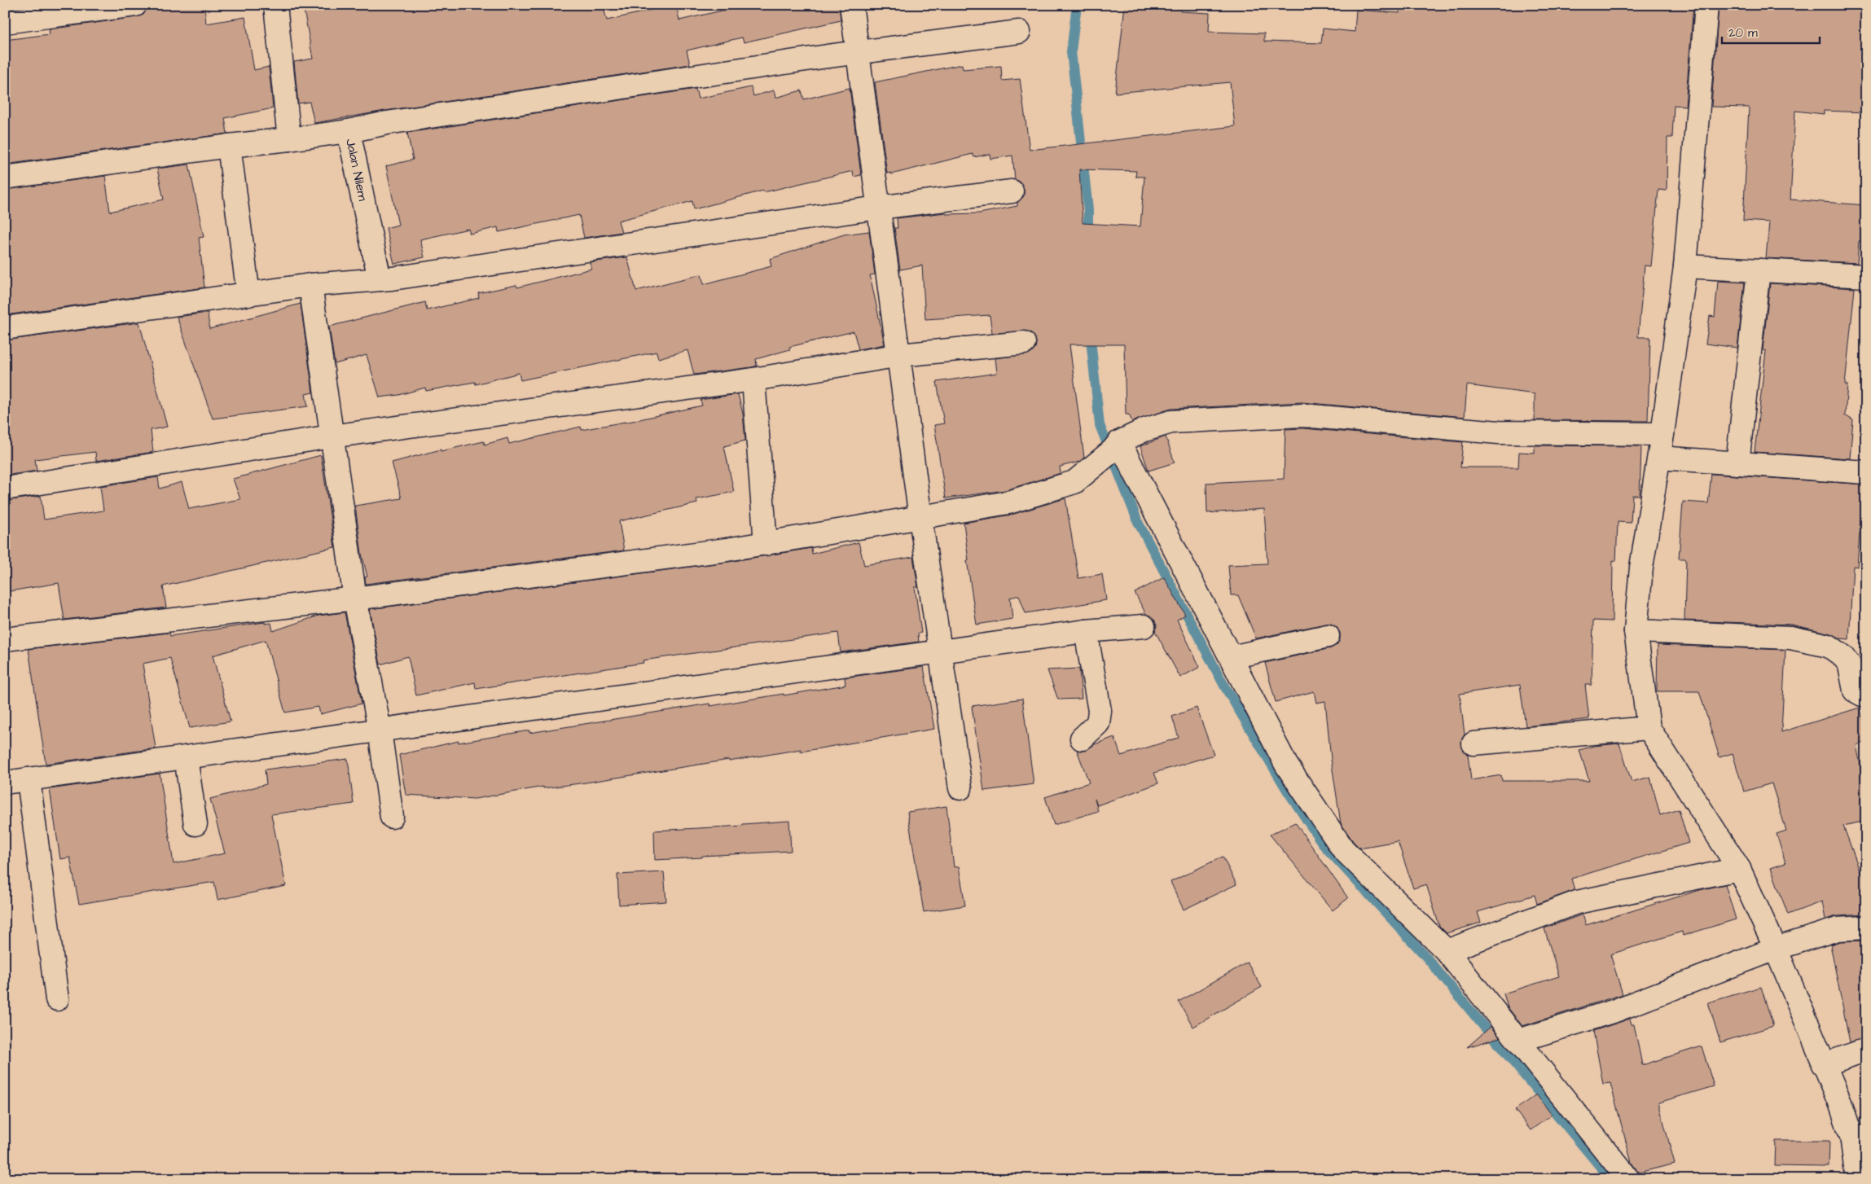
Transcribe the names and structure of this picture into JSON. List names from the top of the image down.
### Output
{
  "streets": {
    "street": ["Jalan Nilem"]
  },
  "scale_bar": "20 m"
}
